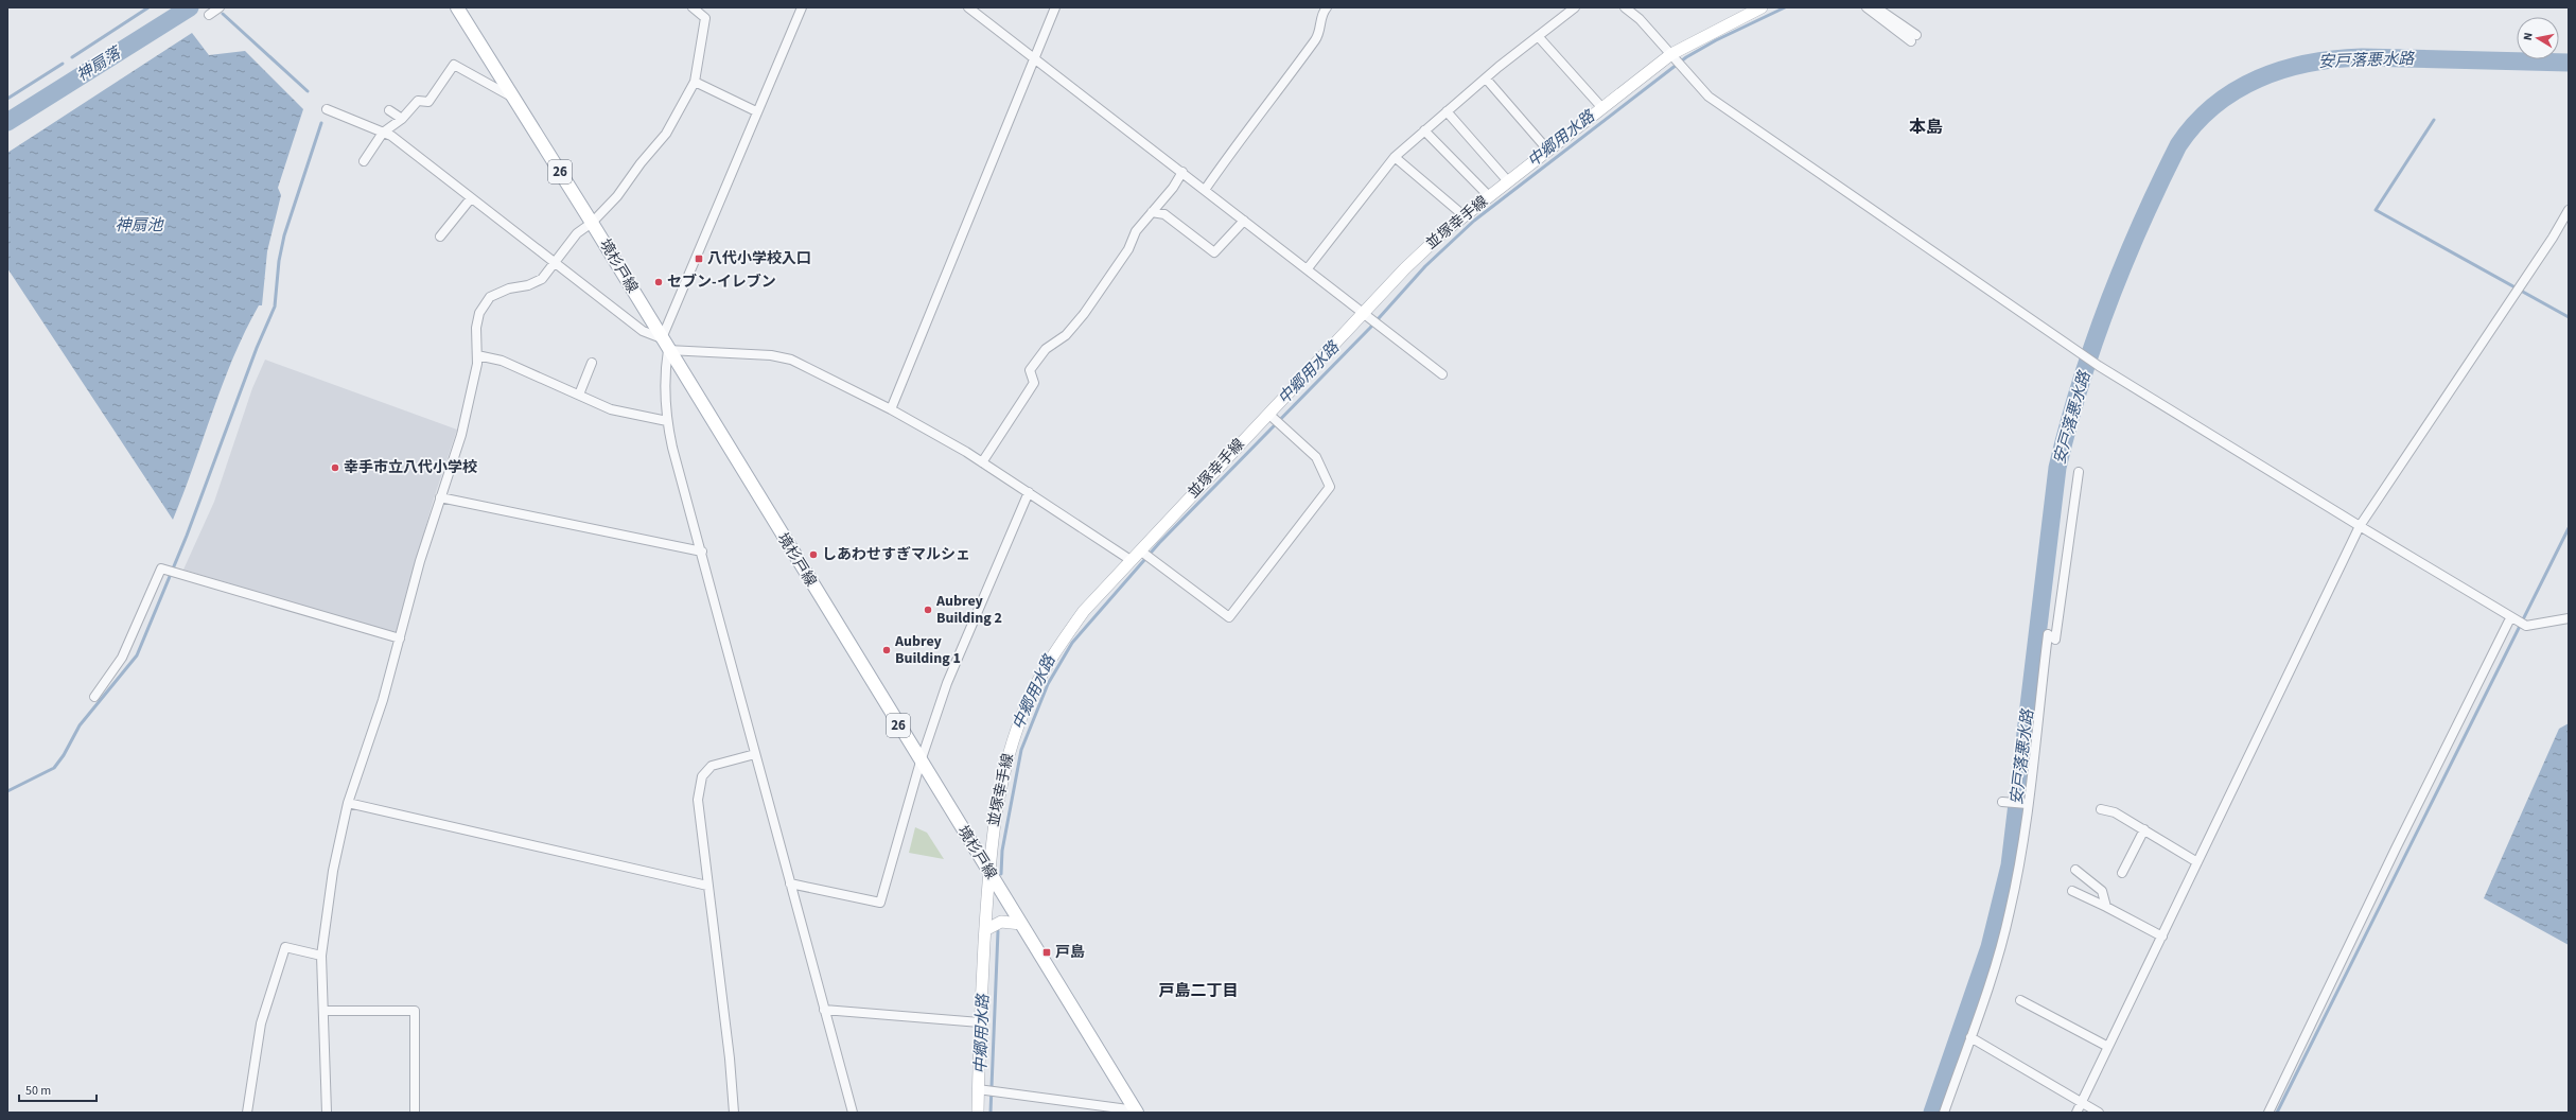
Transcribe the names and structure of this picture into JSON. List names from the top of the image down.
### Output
{
  "streets": {
    "main road": ["26", "並塚幸手線", "境杉戸線"]
  },
  "crossings": [
    ["並塚幸手線", "境杉戸線"]
  ],
  "districts": ["本島", "戸島二丁目"],
  "water": [
    "安戸落悪水路",
    "神扇落",
    "中郷用水路",
    "神扇池"
  ],
  "places": {
    "transit": ["八代小学校入口", "戸島"],
    "other": [
      "セブン-イレブン",
      "幸手市立八代小学校",
      "しあわせすぎマルシェ",
      "Aubrey Building 2",
      "Aubrey Building 1"
    ]
  },
  "scale_bar": "50 m",
  "north": "left"
}
